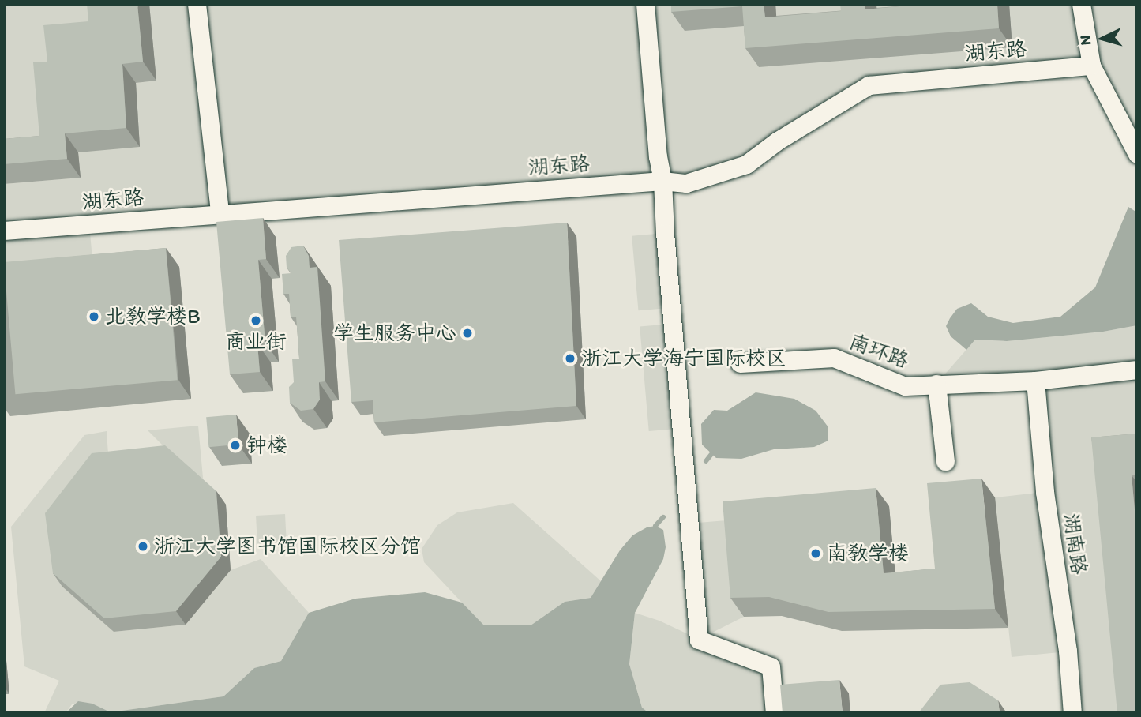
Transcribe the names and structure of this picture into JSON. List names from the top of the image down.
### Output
{
  "streets": {
    "street": ["湖东路", "南环路", "湖南路"]
  },
  "crossings": [
    ["南环路", "湖南路"]
  ],
  "places": [
    "北教学楼B",
    "商业街",
    "学生服务中心",
    "浙江大学海宁国际校区",
    "钟楼",
    "浙江大学图书馆国际校区分馆",
    "南教学楼"
  ],
  "north": "left"
}
